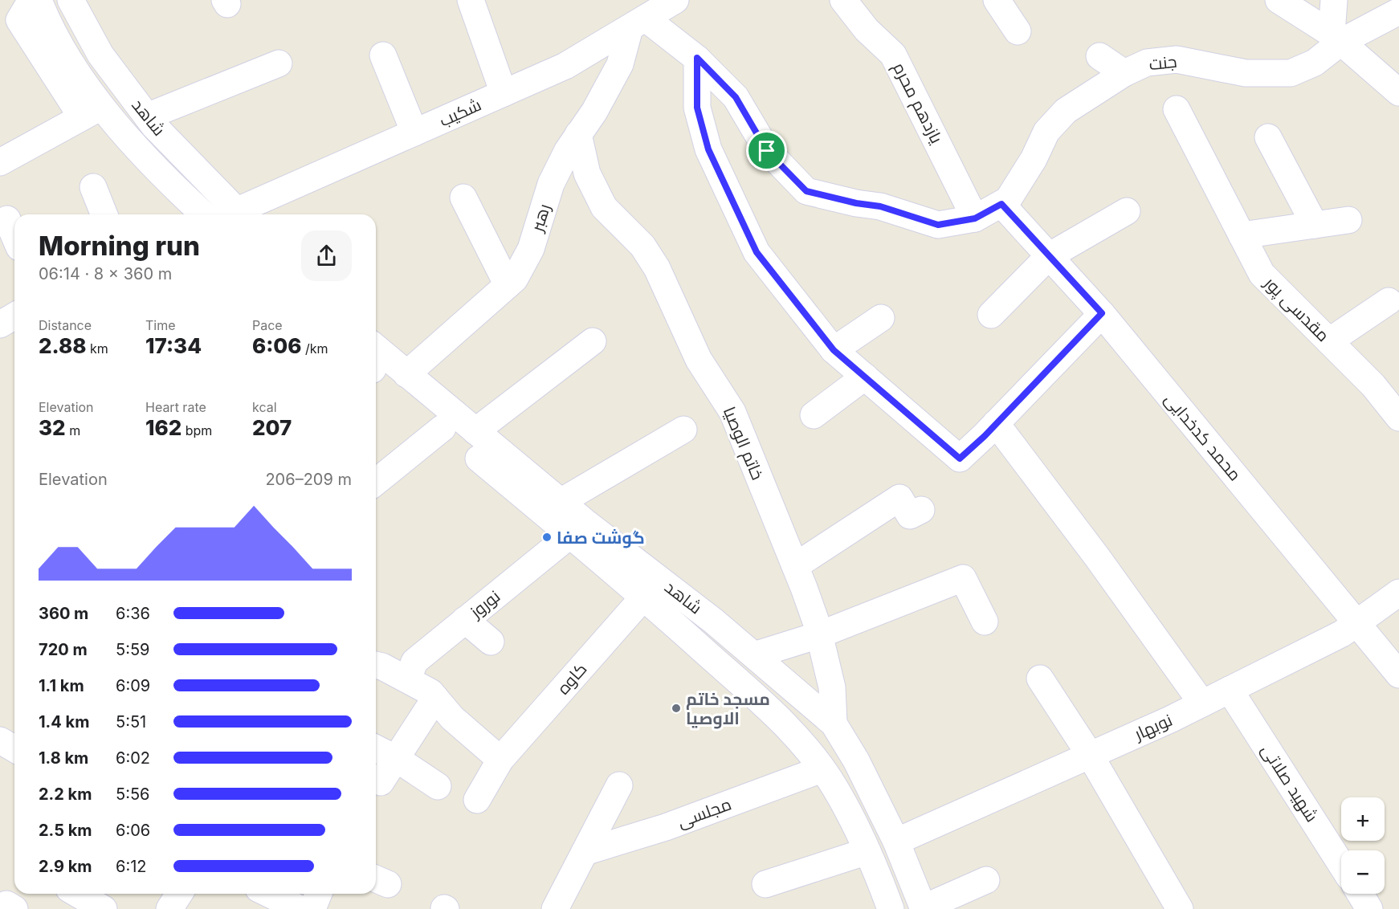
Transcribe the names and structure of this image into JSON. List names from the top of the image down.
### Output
{
  "streets": {
    "street": [
      "جنت",
      "یازدهم محرم",
      "شکیب",
      "شاهد",
      "رهبر",
      "مقدسی پور",
      "محمد کدخدایی",
      "خاتم الوصیا",
      "نوروز",
      "کاوه",
      "نوبهار",
      "شهید صلاتی",
      "مجلسی"
    ]
  },
  "crossings": [
    ["جنت", "محمد کدخدایی"],
    ["شکیب", "رهبر"],
    ["شاهد", "رهبر"],
    ["شاهد", "خاتم الوصیا"],
    ["شاهد", "نوروز"],
    ["شاهد", "کاوه"],
    ["شاهد", "نوبهار"],
    ["شاهد", "مجلسی"],
    ["رهبر", "خاتم الوصیا"],
    ["محمد کدخدایی", "نوبهار"],
    ["نوبهار", "شهید صلاتی"]
  ],
  "places": ["گوشت صفا", "مسجد خاتم الاوصیا"],
  "page": {
    "heading": ["Morning run", "06:14 · 8 × 360 m"],
    "stats": [
      ["Distance", "2.88 km"],
      ["Time", "17:34"],
      ["Pace", "6:06 /km"],
      ["Elevation", "32 m"],
      ["Heart rate", "162 bpm"],
      ["kcal", "207"]
    ],
    "chart": ["Elevation", "206–209 m"],
    "list": [
      {
        "name": "360 m",
        "note": "6:36"
      },
      {
        "name": "720 m",
        "note": "5:59"
      },
      {
        "name": "1.1 km",
        "note": "6:09"
      },
      {
        "name": "1.4 km",
        "note": "5:51"
      },
      {
        "name": "1.8 km",
        "note": "6:02"
      },
      {
        "name": "2.2 km",
        "note": "5:56"
      },
      {
        "name": "2.5 km",
        "note": "6:06"
      },
      {
        "name": "2.9 km",
        "note": "6:12"
      }
    ],
    "map_buttons": ["+", "−"]
  }
}
